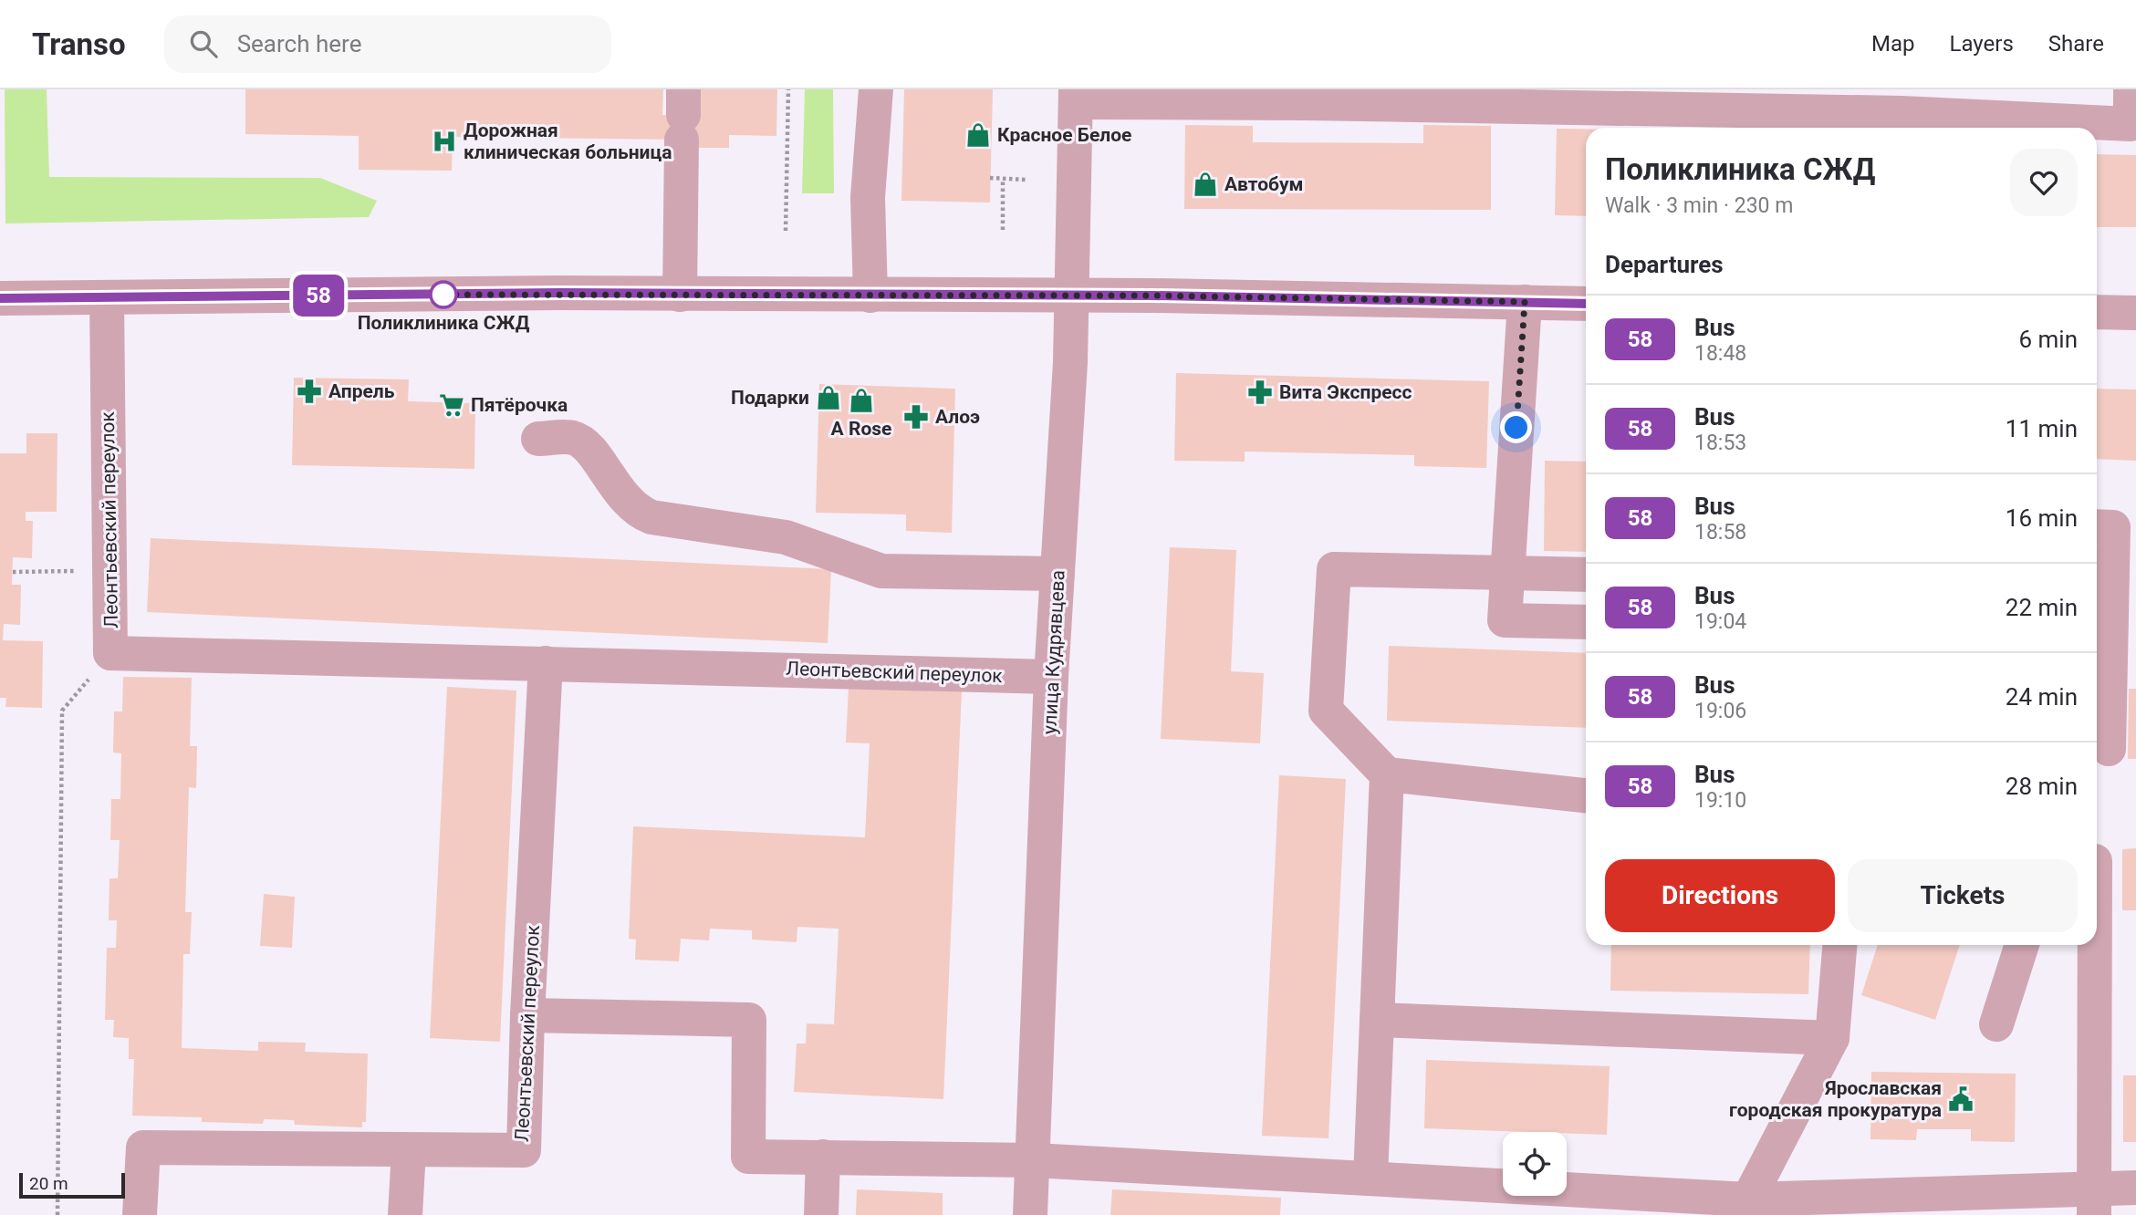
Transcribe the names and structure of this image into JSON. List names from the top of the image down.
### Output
{
  "streets": {
    "street": ["Леонтьевский переулок", "улица Кудрявцева"]
  },
  "crossings": [
    ["Леонтьевский переулок", "улица Кудрявцева"]
  ],
  "places": {
    "shop": [
      "Красное Белое",
      "Автобум",
      "Подарки",
      "A Rose"
    ],
    "hospital": ["Дорожная клиническая больница"],
    "other": ["Поликлиника СЖД"],
    "pharmacy": ["Апрель", "Вита Экспресс", "Алоэ"],
    "supermarket": ["Пятёрочка"],
    "public building": ["Ярославская городская прокуратура"]
  },
  "lines": ["bus line 58"],
  "scale_bar": "20 m",
  "page": {
    "header": "Transo",
    "search": "Search here",
    "nav": ["Map", "Layers", "Share"],
    "on_map": "58",
    "heading": [
      ["Поликлиника СЖД", "Walk · 3 min · 230 m"],
      "Departures"
    ],
    "list": [
      {
        "mark": "58",
        "name": "Bus",
        "note": "18:48",
        "value": "6 min"
      },
      {
        "mark": "58",
        "name": "Bus",
        "note": "18:53",
        "value": "11 min"
      },
      {
        "mark": "58",
        "name": "Bus",
        "note": "18:58",
        "value": "16 min"
      },
      {
        "mark": "58",
        "name": "Bus",
        "note": "19:04",
        "value": "22 min"
      },
      {
        "mark": "58",
        "name": "Bus",
        "note": "19:06",
        "value": "24 min"
      },
      {
        "mark": "58",
        "name": "Bus",
        "note": "19:10",
        "value": "28 min"
      }
    ],
    "buttons": ["Directions", "Tickets"],
    "scale": "20 m"
  }
}
